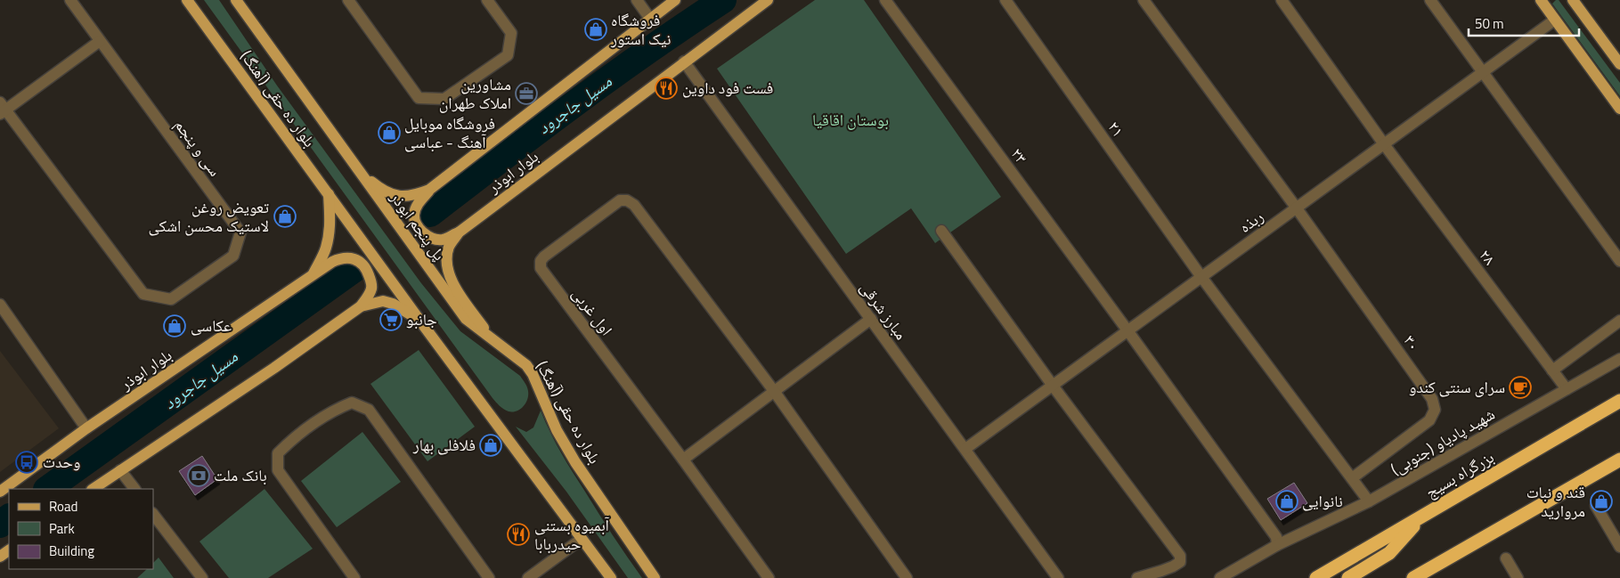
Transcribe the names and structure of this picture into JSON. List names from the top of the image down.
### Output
{
  "streets": {
    "highway": ["بزرگراه بسیج"],
    "main road": ["بلوار ده حقی (آهنگ)", "بلوار ابوذر", "پل پنجم ابوذر"],
    "street": [
      "۲۱",
      "سی و پنجم",
      "۲۳",
      "ربذه",
      "۲۸",
      "مبارز شرقی",
      "اول غربی",
      "۳۰",
      "شهید پادیاو (جنوبی)"
    ]
  },
  "crossings": [
    ["بلوار ده حقی (آهنگ)", "بلوار ابوذر"],
    ["بلوار ده حقی (آهنگ)", "پل پنجم ابوذر"],
    ["۲۱", "ربذه"],
    ["۲۱", "۳۰"],
    ["۲۱", "شهید پادیاو (جنوبی)"],
    ["۲۳", "ربذه"],
    ["۲۳", "شهید پادیاو (جنوبی)"],
    ["بلوار ابوذر", "مبارز شرقی"],
    ["ربذه", "۲۸"],
    ["ربذه", "مبارز شرقی"],
    ["ربذه", "۳۰"],
    ["۲۸", "شهید پادیاو (جنوبی)"]
  ],
  "water": ["مسیل جاجرود"],
  "parks": ["بوستان اقاقیا"],
  "places": {
    "shop": [
      "فروشگاه نیک استور",
      "فروشگاه موبایل آهنگ - عباسی",
      "تعویض روغن لاستیک محسن اشکی",
      "عکاسى",
      "فلافلی بهار",
      "نانوایی",
      "قند و نبات مروارید"
    ],
    "restaurant": ["فست فود داوین", "آبمیوه بستنی حیدربابا"],
    "office": ["مشاورین املاک طهران"],
    "supermarket": ["جانبو"],
    "cafe": ["سرای سنتی کندو"],
    "bus stop": ["وحدت"],
    "bank": ["بانک ملت"]
  },
  "legend": ["Road", "Park", "Building"],
  "scale_bar": "50 m"
}
